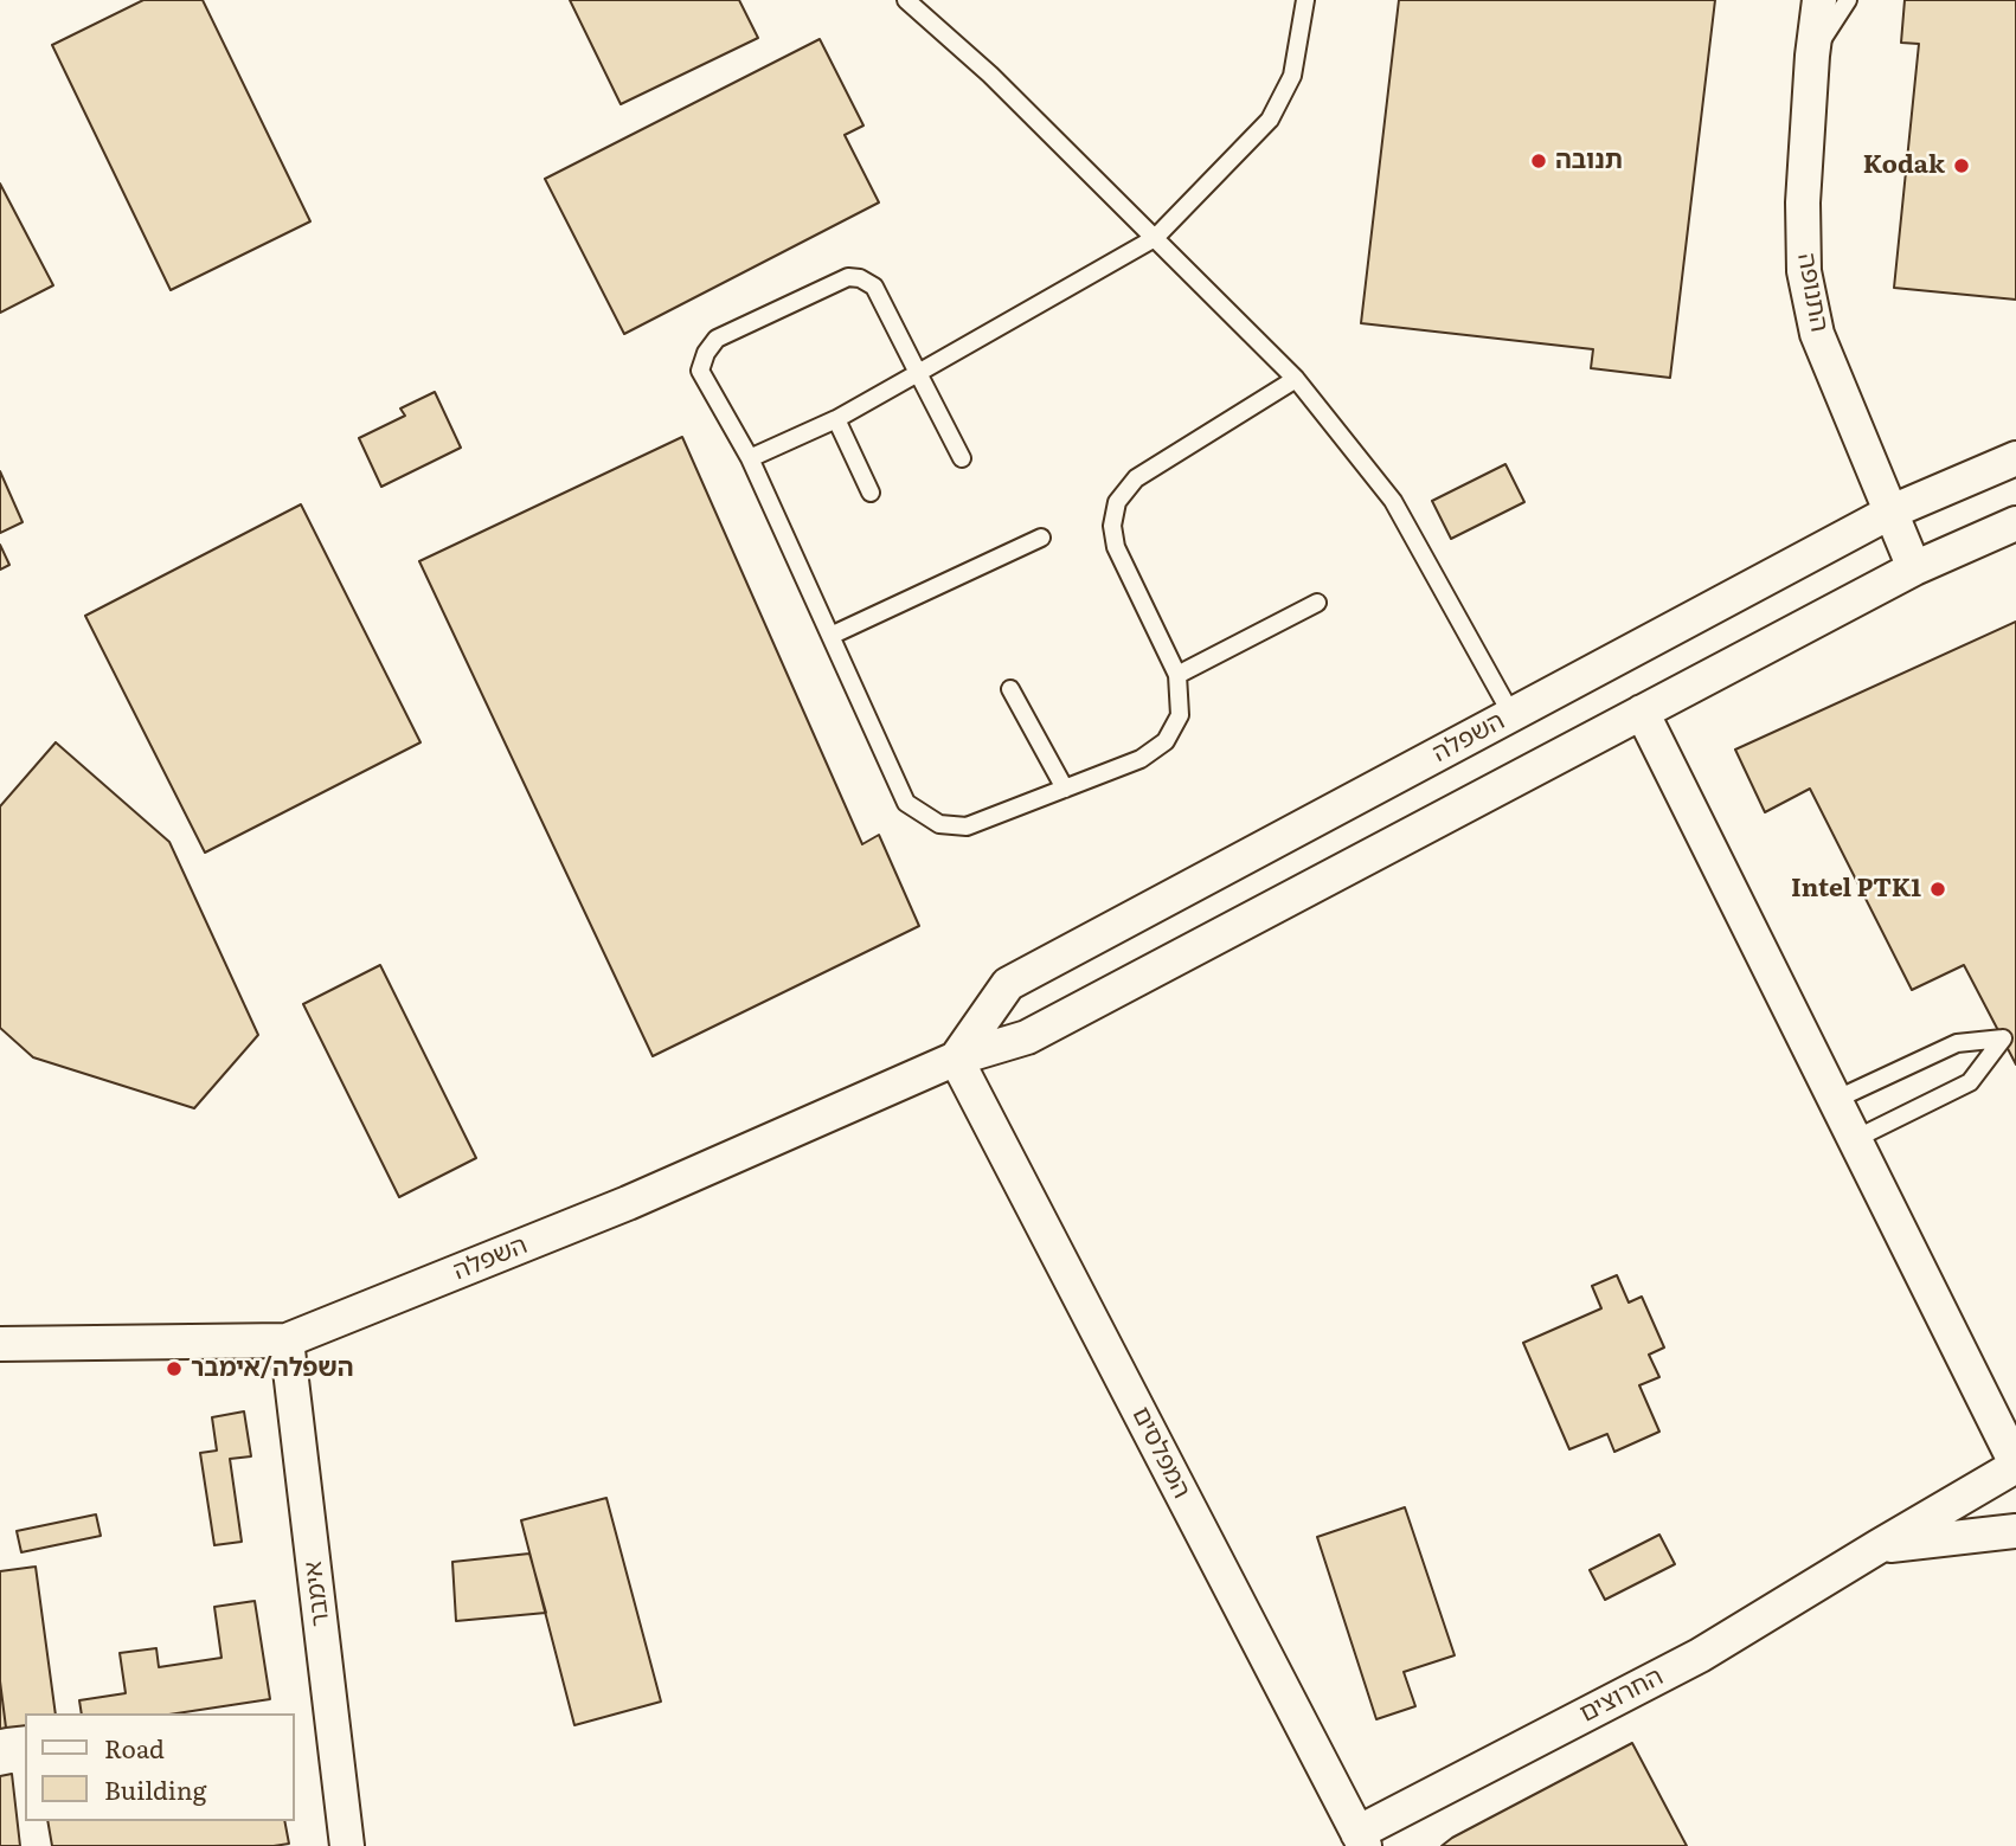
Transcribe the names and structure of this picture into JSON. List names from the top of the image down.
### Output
{
  "streets": {
    "street": [
      "התנופה",
      "השפלה",
      "המפלסים",
      "אימבר",
      "החרוצים"
    ]
  },
  "crossings": [
    ["התנופה", "השפלה"],
    ["השפלה", "המפלסים"],
    ["השפלה", "אימבר"],
    ["המפלסים", "החרוצים"]
  ],
  "places": [
    "תנובה",
    "Kodak",
    "Intel PTK1",
    "השפלה/אימבר"
  ],
  "legend": ["Road", "Building"]
}
